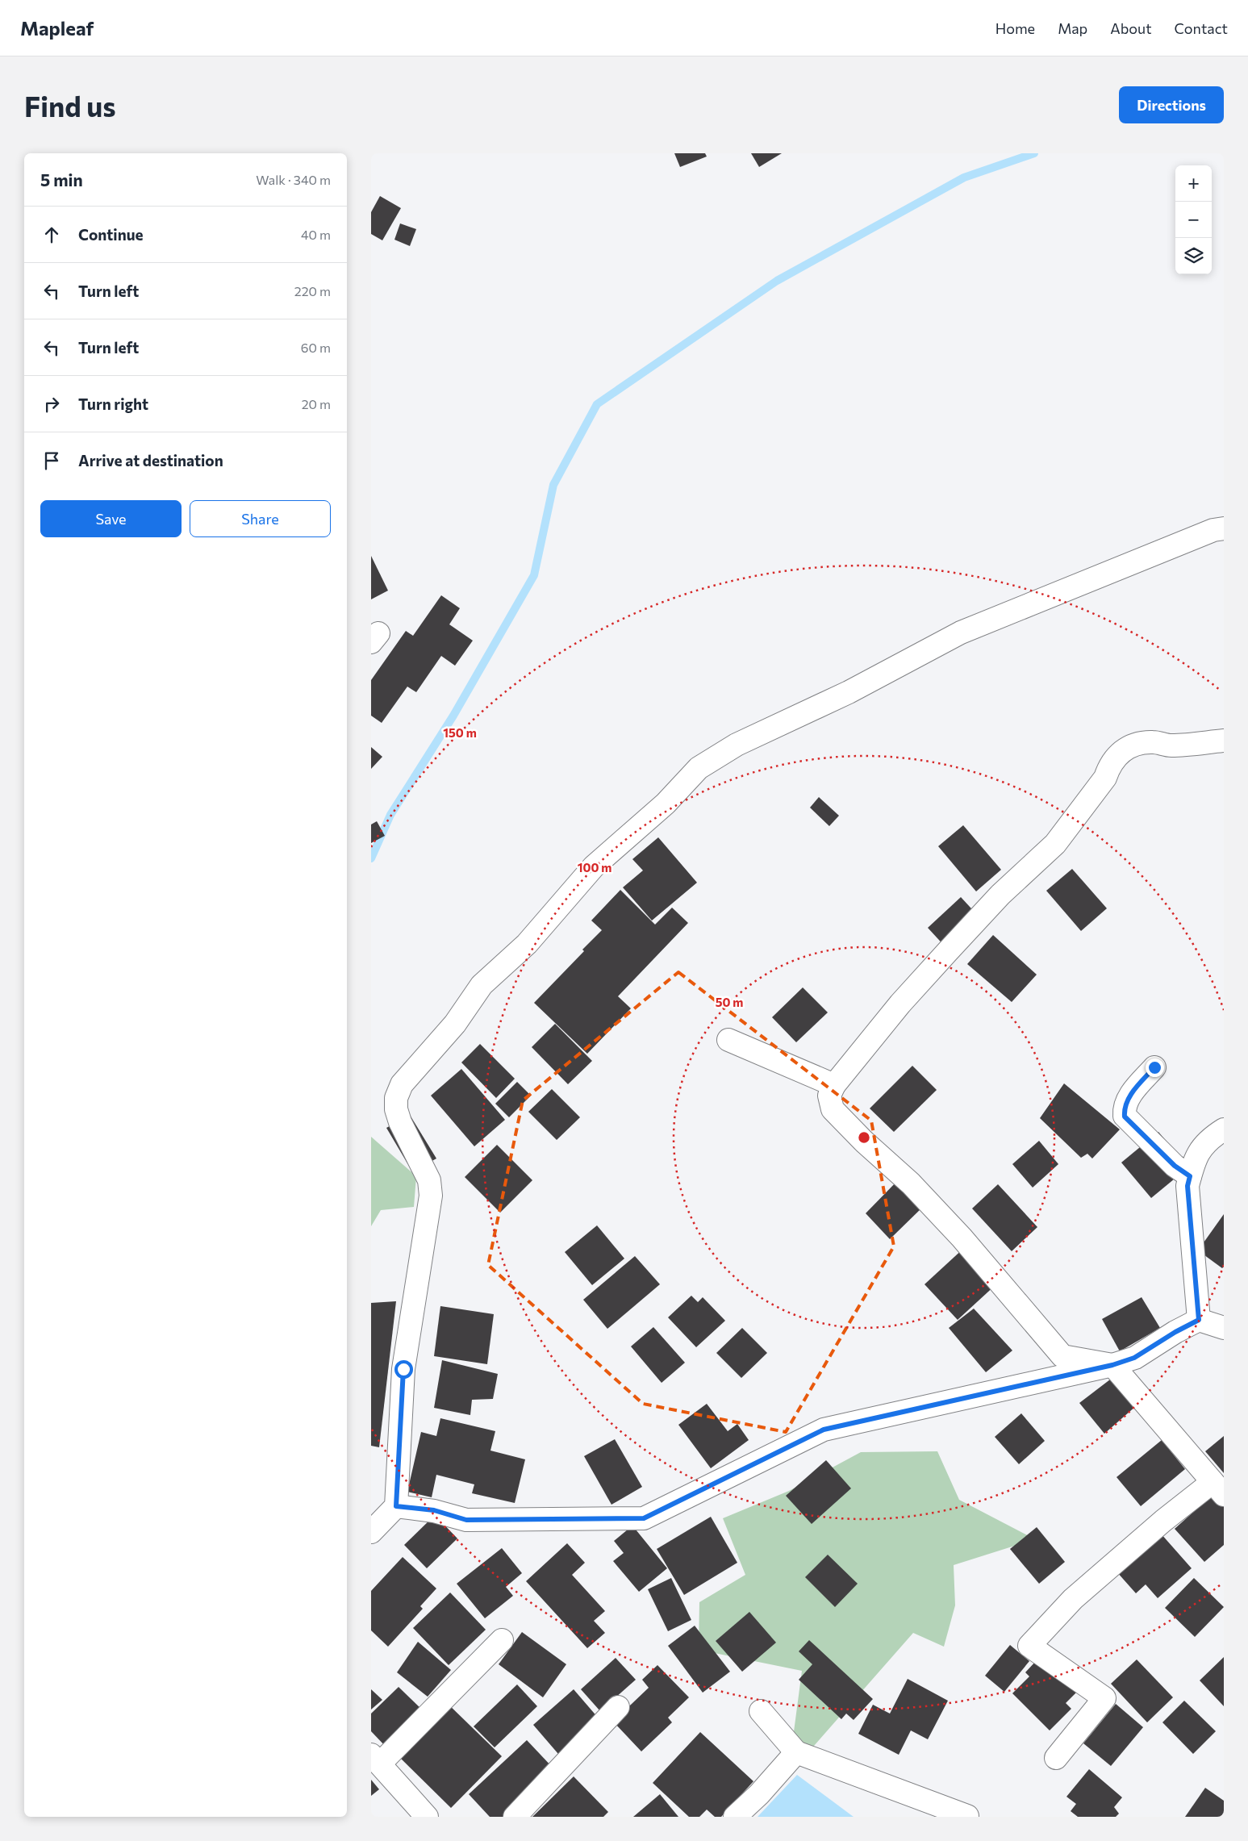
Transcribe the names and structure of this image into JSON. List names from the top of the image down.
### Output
{
  "page": {
    "header": "Mapleaf",
    "nav": [
      "Home",
      "Map",
      "About",
      "Contact"
    ],
    "buttons": [
      "Directions",
      ["Save", "Share"]
    ],
    "title": "Find us",
    "heading": ["5 min", "Walk · 340 m"],
    "map_buttons": ["+", "−"],
    "list": [
      ["Continue", "40 m"],
      ["Turn left", "220 m"],
      ["Turn left", "60 m"],
      ["Turn right", "20 m"],
      "Arrive at destination"
    ]
  },
  "rings": ["150 m", "100 m", "50 m"]
}
